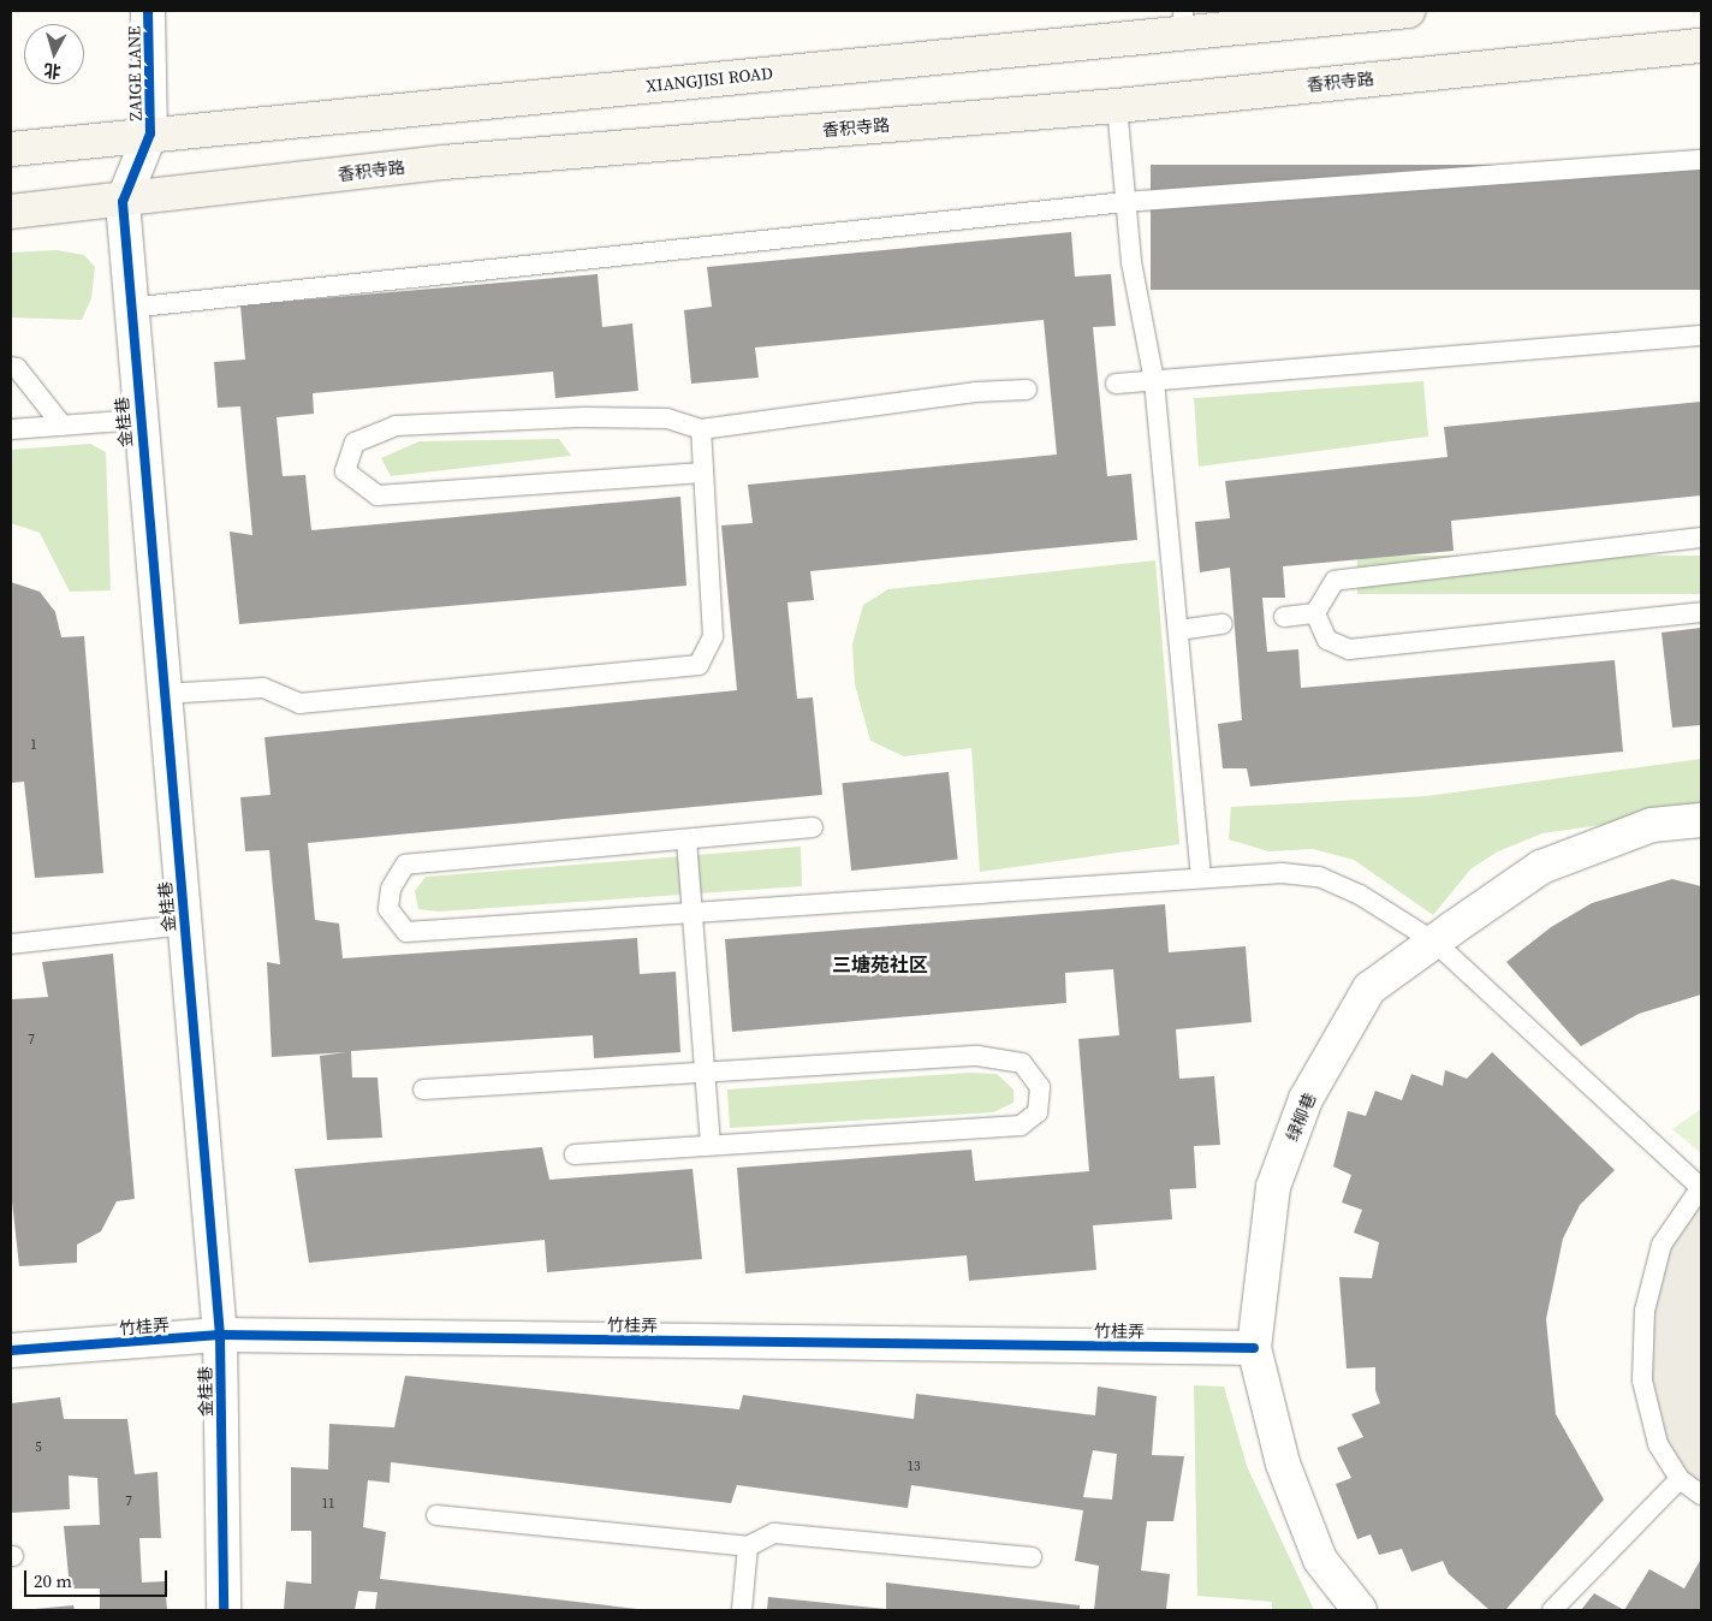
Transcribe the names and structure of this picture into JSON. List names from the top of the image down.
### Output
{
  "streets": {
    "main road": ["XIANGJISI ROAD", "香积寺路"],
    "street": [
      "ZAIGE LANE",
      "金桂巷",
      "绿柳巷",
      "竹桂弄"
    ]
  },
  "crossings": [
    ["ZAIGE LANE", "XIANGJISI ROAD"],
    ["ZAIGE LANE", "香积寺路"],
    ["ZAIGE LANE", "金桂巷"],
    ["香积寺路", "金桂巷"],
    ["金桂巷", "竹桂弄"],
    ["绿柳巷", "竹桂弄"]
  ],
  "districts": ["三塘苑社区"],
  "house_numbers": [
    "1",
    "7",
    "5",
    "13",
    "7",
    "11"
  ],
  "scale_bar": "20 m",
  "north": "bottom"
}
